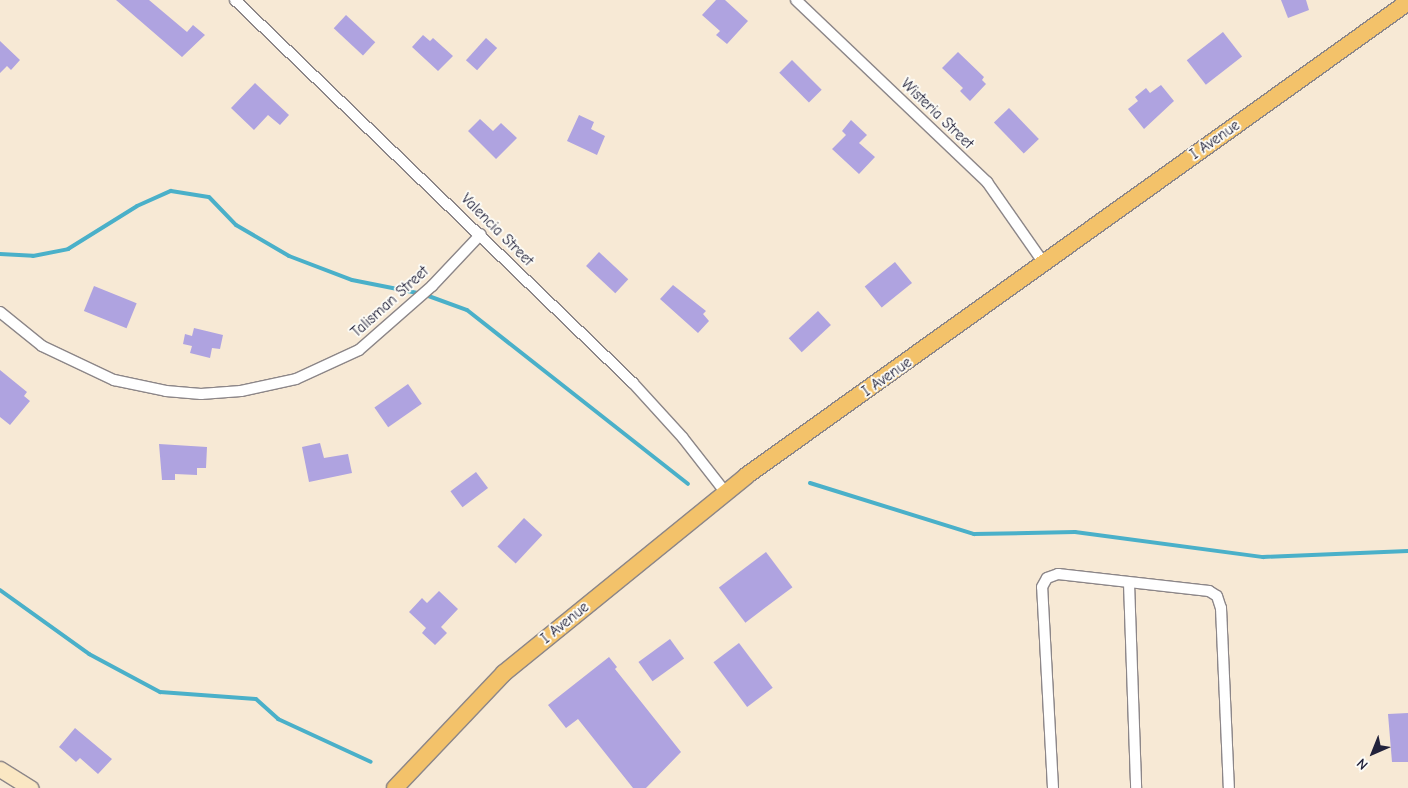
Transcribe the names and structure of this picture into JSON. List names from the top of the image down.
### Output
{
  "streets": {
    "main road": ["I Avenue"],
    "street": ["Wisteria Street", "Valencia Street", "Talisman Street"]
  },
  "crossings": [
    ["Wisteria Street", "I Avenue"],
    ["I Avenue", "Valencia Street"],
    ["Valencia Street", "Talisman Street"]
  ],
  "north": "bottom left"
}
